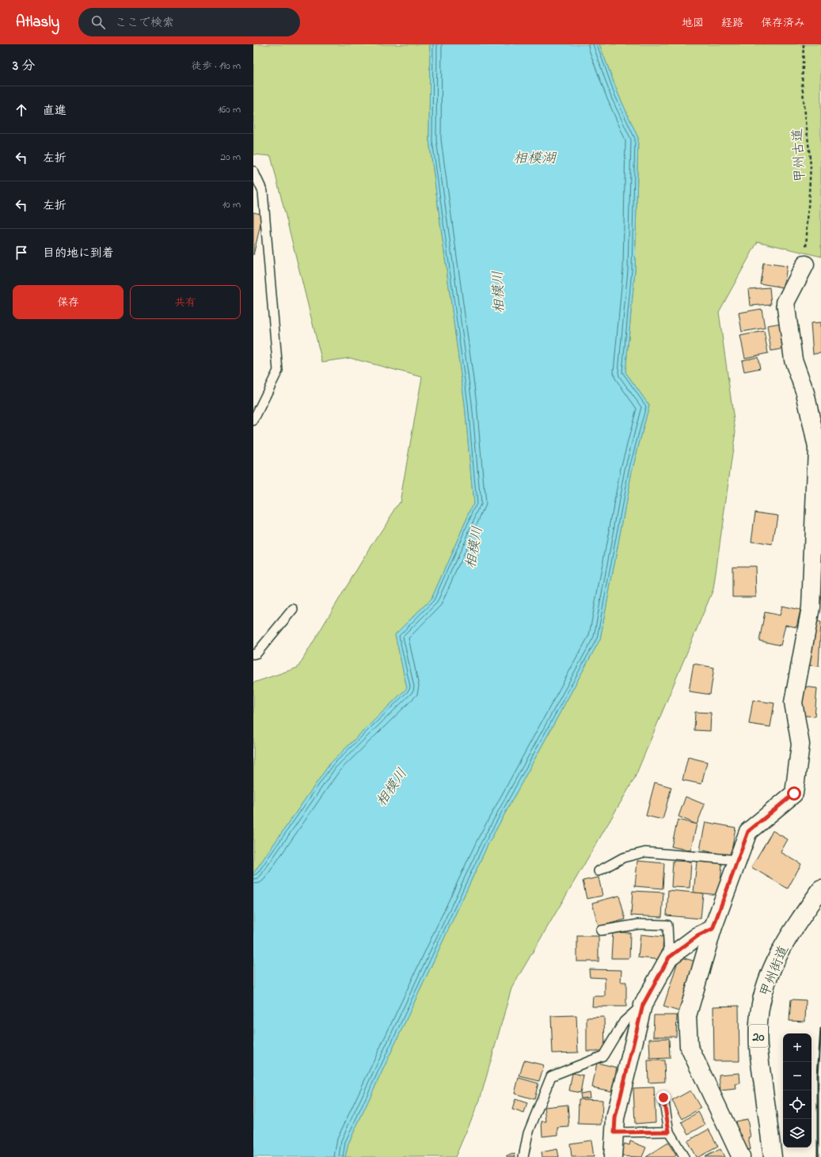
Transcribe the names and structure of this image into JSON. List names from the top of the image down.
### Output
{
  "streets": {
    "main road": ["甲州街道", "20"],
    "path": ["甲州古道"]
  },
  "water": ["相模湖", "相模川"],
  "page": {
    "header": "Atlasly",
    "search": "ここで検索",
    "nav": ["地図", "経路", "保存済み"],
    "heading": ["3 分", "徒歩 · 190 m"],
    "list": [
      ["直進", "160 m"],
      ["左折", "20 m"],
      ["左折", "10 m"],
      "目的地に到着"
    ],
    "buttons": ["保存", "共有"],
    "map_buttons": ["+", "−"]
  }
}
